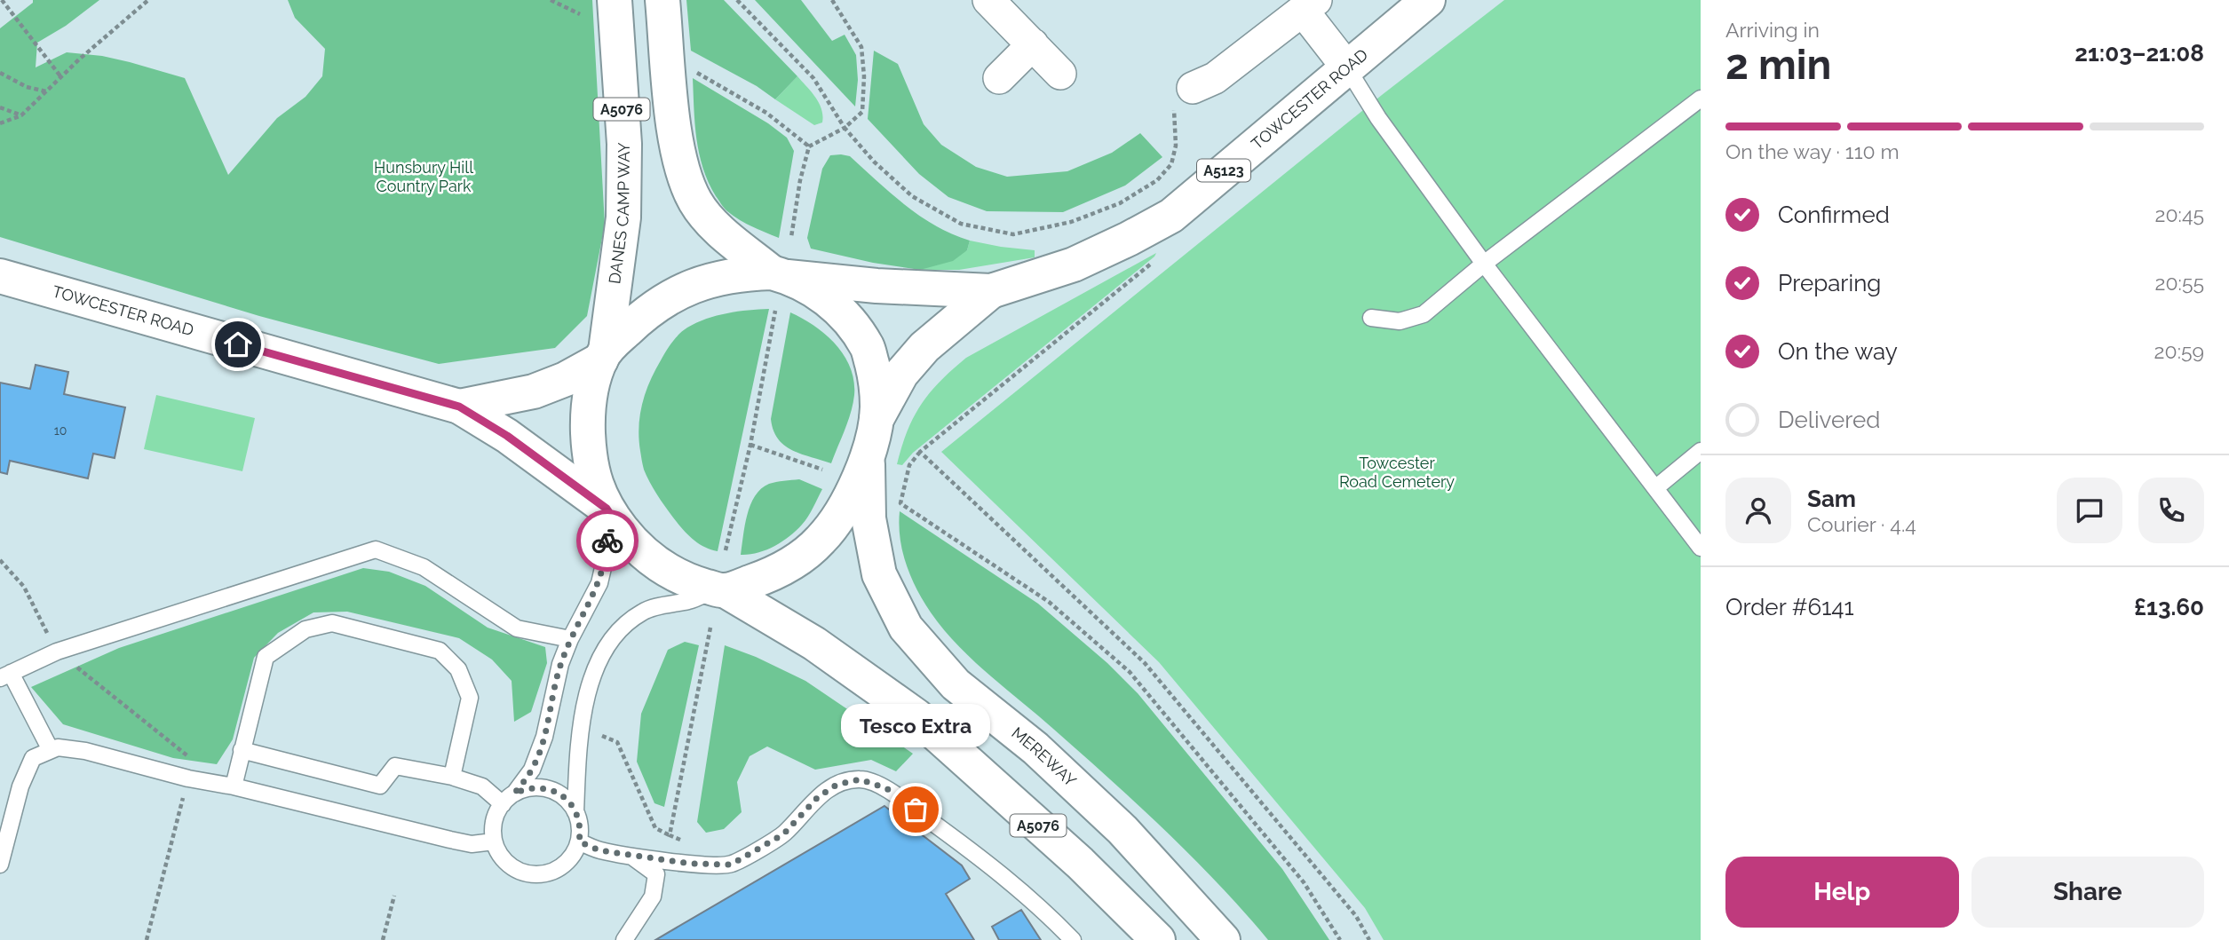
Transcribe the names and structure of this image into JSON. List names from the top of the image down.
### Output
{
  "streets": {
    "main road": [
      "TOWCESTER ROAD",
      "A5076",
      "A5123",
      "DANES CAMP WAY",
      "MEREWAY"
    ]
  },
  "crossings": [
    ["TOWCESTER ROAD", "A5076"],
    ["TOWCESTER ROAD", "DANES CAMP WAY"]
  ],
  "parks": ["Hunsbury Hill Country Park", "Towcester Road Cemetery"],
  "places": ["Tesco Extra"],
  "house_numbers": ["10"],
  "page": {
    "heading": ["2 min", "Arriving in", "21:03–21:08"],
    "panel": [
      "Sam",
      "Courier · 4.4",
      "Order #6141",
      "£13.60"
    ],
    "bar": "On the way · 110 m",
    "list": [
      ["Confirmed", "20:45"],
      ["Preparing", "20:55"],
      ["On the way", "20:59"],
      "Delivered"
    ],
    "bubble": "Tesco Extra",
    "buttons": ["Help", "Share"]
  }
}
